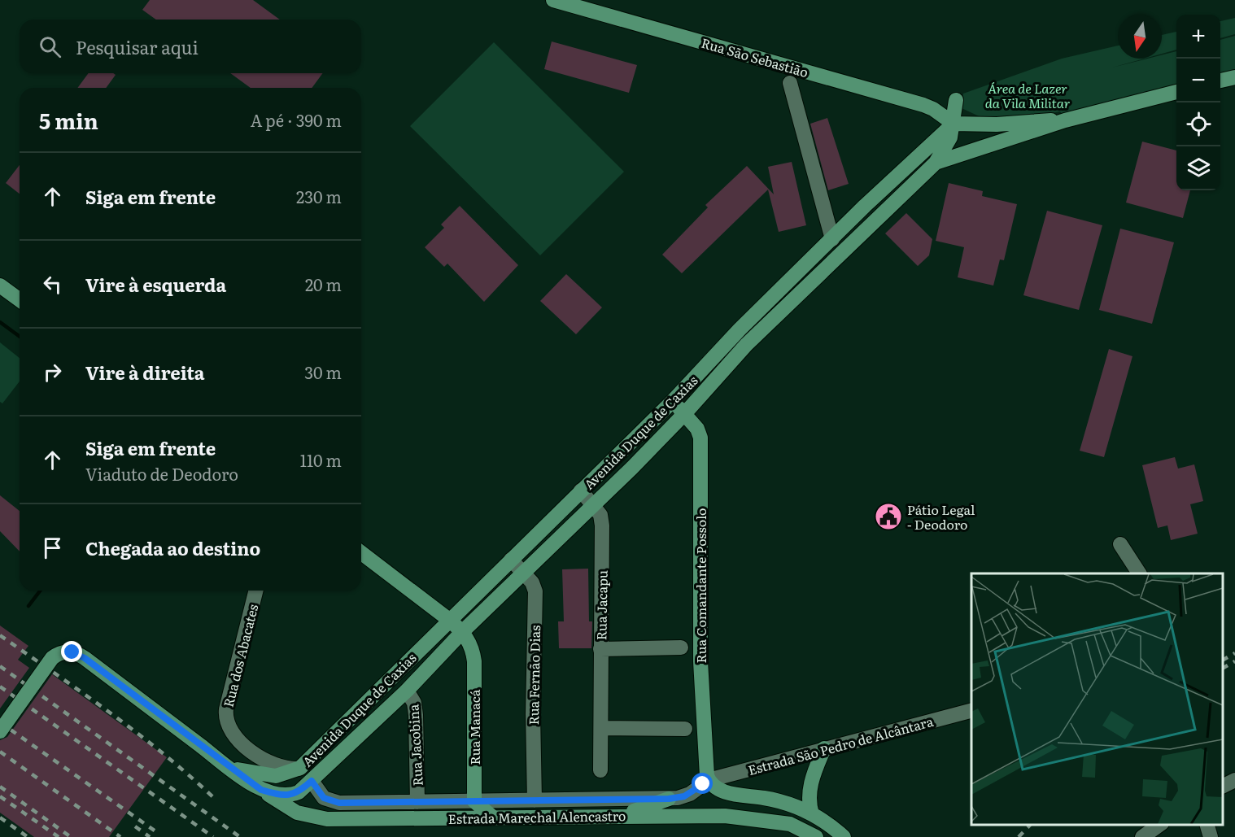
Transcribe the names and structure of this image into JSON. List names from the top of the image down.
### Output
{
  "streets": {
    "main road": [
      "Rua São Sebastião",
      "Avenida Duque de Caxias",
      "Rua Comandante Possolo",
      "Rua Manacá",
      "Estrada Marechal Alencastro"
    ],
    "street": [
      "Rua Jacapu",
      "Rua dos Abacates",
      "Rua Fernão Dias",
      "Rua Jacobina",
      "Estrada São Pedro de Alcântara"
    ]
  },
  "crossings": [
    ["Rua São Sebastião", "Avenida Duque de Caxias"],
    ["Avenida Duque de Caxias", "Rua Comandante Possolo"],
    ["Avenida Duque de Caxias", "Rua Jacapu"],
    ["Avenida Duque de Caxias", "Rua dos Abacates"],
    ["Avenida Duque de Caxias", "Rua Fernão Dias"],
    ["Avenida Duque de Caxias", "Rua Manacá"],
    ["Avenida Duque de Caxias", "Rua Jacobina"],
    ["Avenida Duque de Caxias", "Estrada Marechal Alencastro"],
    ["Rua Comandante Possolo", "Estrada São Pedro de Alcântara"],
    ["Rua Comandante Possolo", "Estrada Marechal Alencastro"],
    ["Rua Fernão Dias", "Estrada Marechal Alencastro"],
    ["Rua Manacá", "Estrada Marechal Alencastro"],
    ["Rua Jacobina", "Estrada Marechal Alencastro"],
    ["Estrada São Pedro de Alcântara", "Estrada Marechal Alencastro"]
  ],
  "parks": ["Área de Lazer da Vila Militar"],
  "places": {
    "public building": ["Pátio Legal - Deodoro"]
  },
  "north": "bottom",
  "page": {
    "map_buttons": ["+", "−"],
    "search": "Pesquisar aqui",
    "heading": ["5 min", "A pé · 390 m"],
    "list": [
      ["Siga em frente", "230 m"],
      ["Vire à esquerda", "20 m"],
      ["Vire à direita", "30 m"],
      ["Siga em frente", "Viaduto de Deodoro", "110 m"],
      "Chegada ao destino"
    ]
  }
}
